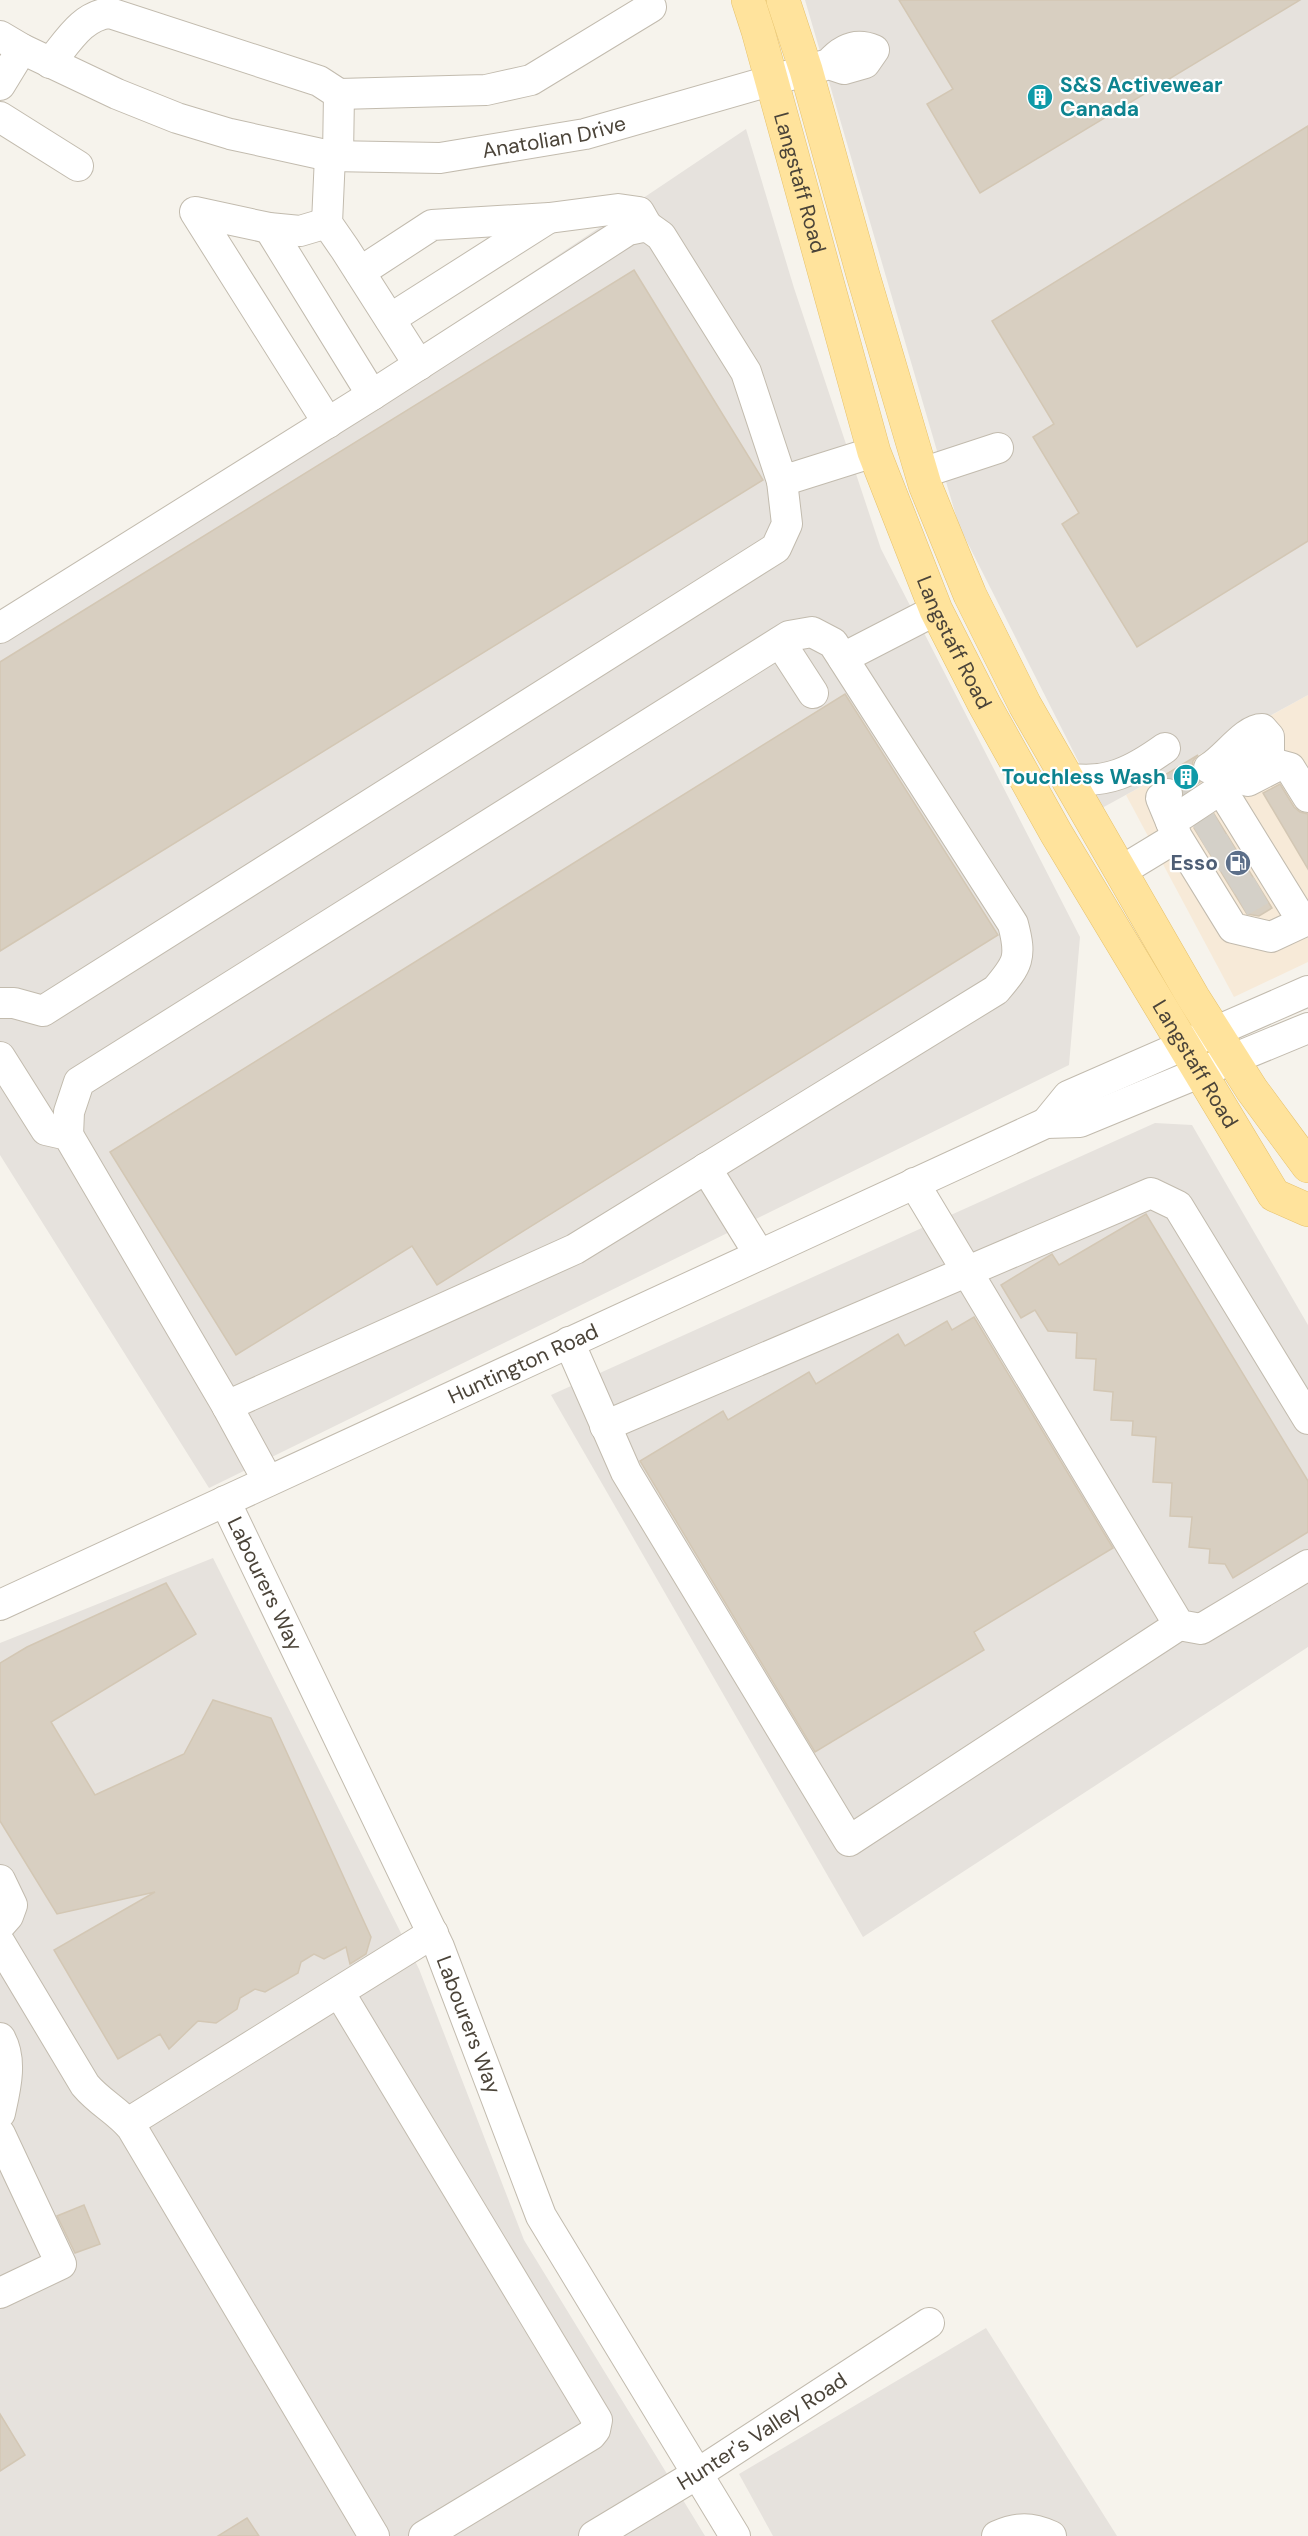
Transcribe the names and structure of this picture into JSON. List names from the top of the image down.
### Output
{
  "streets": {
    "main road": ["Langstaff Road"],
    "street": [
      "Anatolian Drive",
      "Huntington Road",
      "Labourers Way",
      "Hunter's Valley Road"
    ]
  },
  "crossings": [
    ["Anatolian Drive", "Langstaff Road"],
    ["Langstaff Road", "Huntington Road"],
    ["Huntington Road", "Labourers Way"],
    ["Labourers Way", "Hunter's Valley Road"]
  ],
  "places": {
    "building": ["S&S Activewear Canada", "Touchless Wash"],
    "fuel station": ["Esso"]
  }
}
